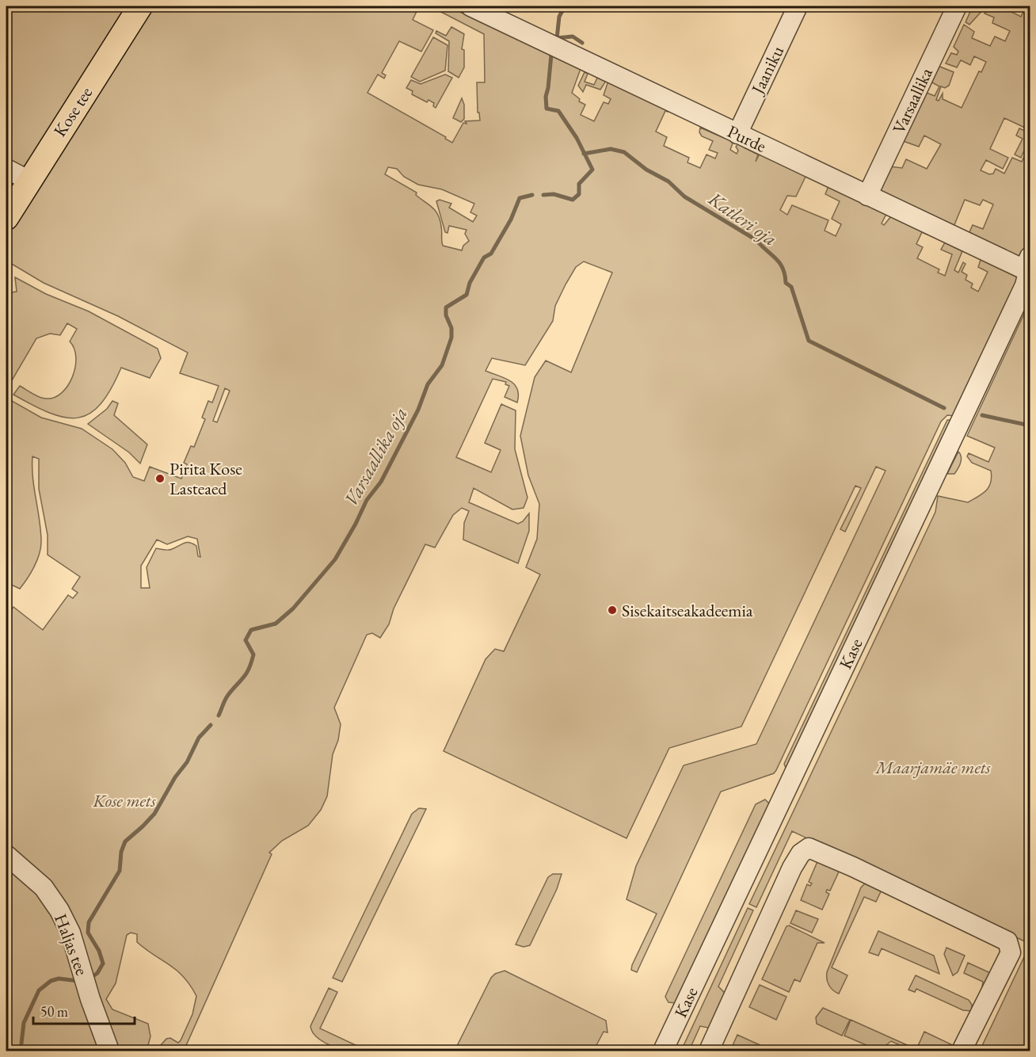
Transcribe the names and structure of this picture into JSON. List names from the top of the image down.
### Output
{
  "streets": {
    "main road": ["Kose tee"],
    "street": [
      "Jaaniku",
      "Varsaallika",
      "Purde",
      "Kase",
      "Haljas tee"
    ]
  },
  "crossings": [
    ["Jaaniku", "Purde"],
    ["Varsaallika", "Purde"],
    ["Purde", "Kase"]
  ],
  "water": ["Katleri oja", "Varsaallika oja"],
  "parks": ["Maarjamäe mets", "Kose mets"],
  "places": ["Pirita Kose Lasteaed", "Sisekaitseakadeemia"],
  "scale_bar": "50 m"
}
